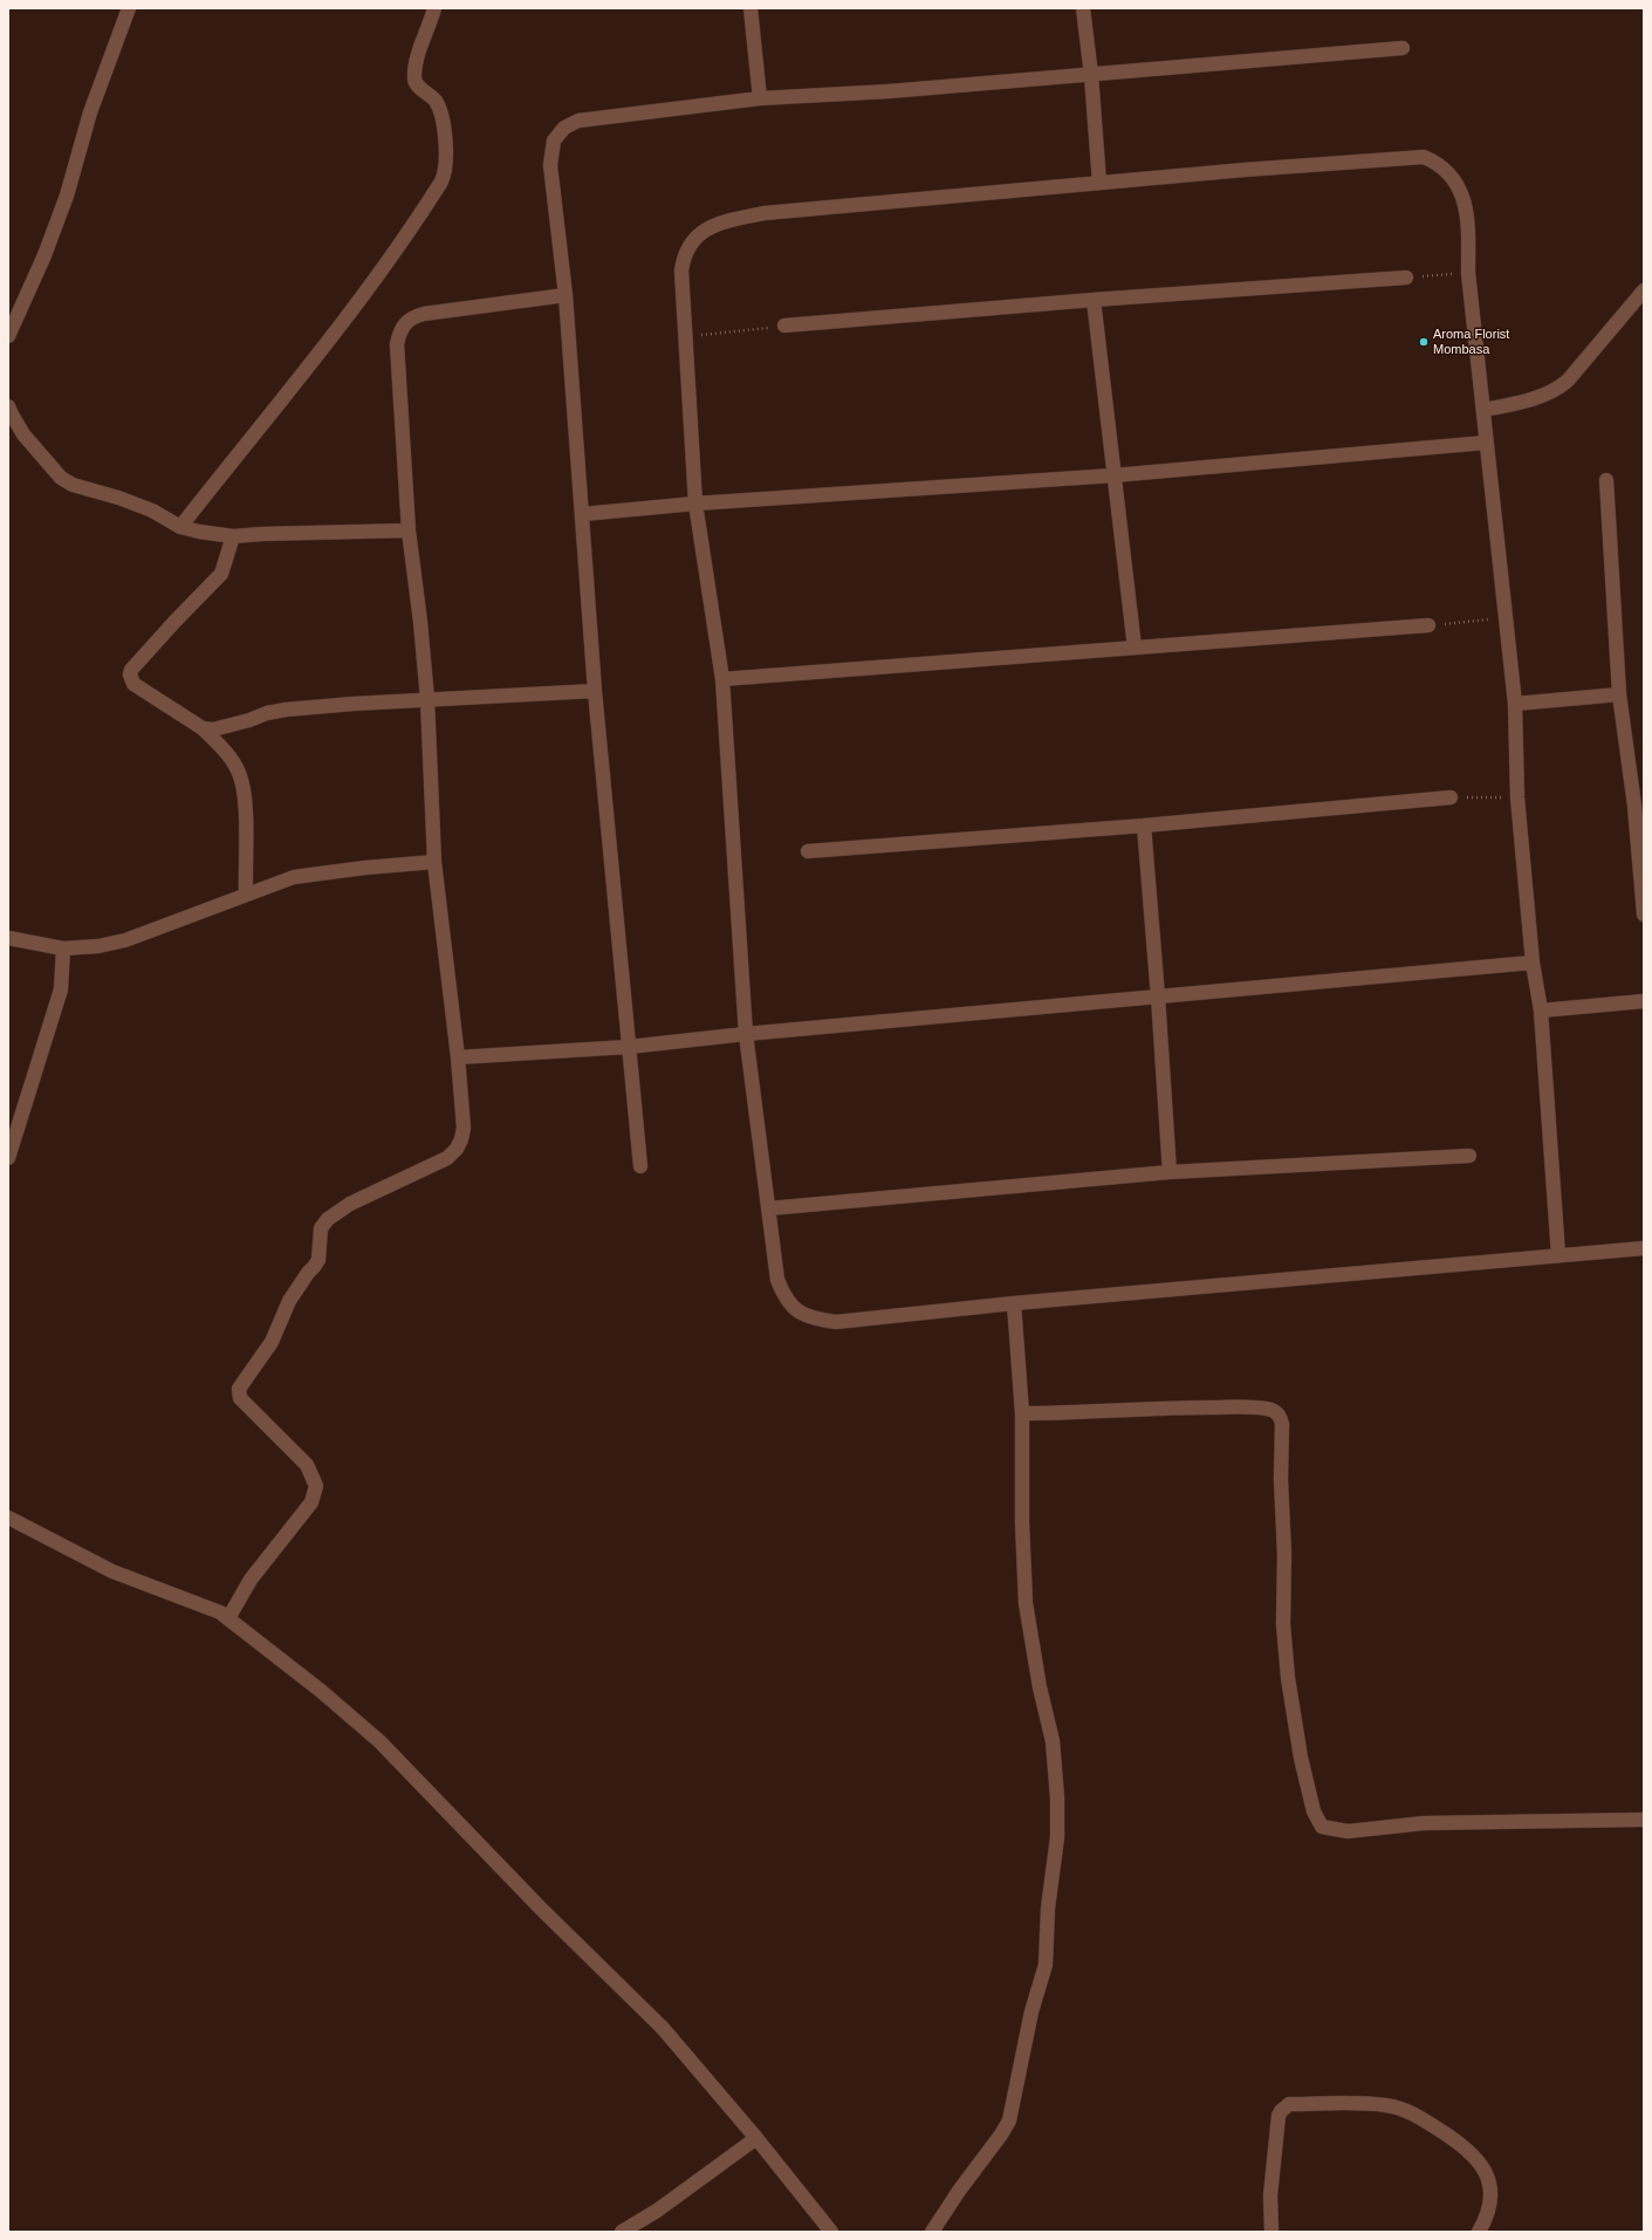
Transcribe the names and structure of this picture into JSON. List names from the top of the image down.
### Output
{
  "places": ["Aroma Florist Mombasa"]
}
